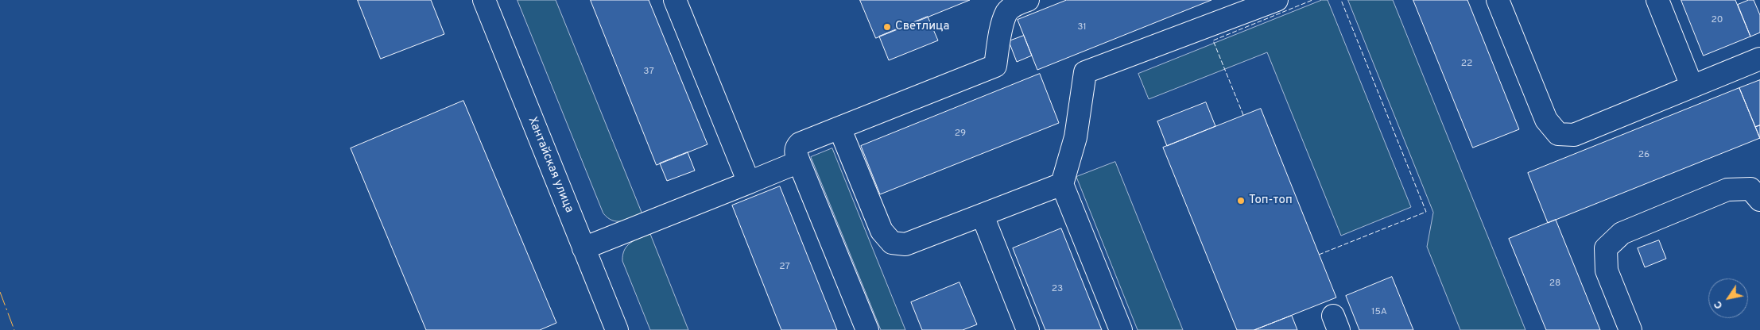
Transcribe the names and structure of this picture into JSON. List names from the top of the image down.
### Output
{
  "streets": {
    "street": ["Хантайская улица"]
  },
  "places": ["Светлица", "Топ-топ"],
  "house_numbers": [
    "20",
    "31",
    "22",
    "37",
    "29",
    "26",
    "27",
    "28",
    "23",
    "15А"
  ],
  "north": "bottom left"
}
